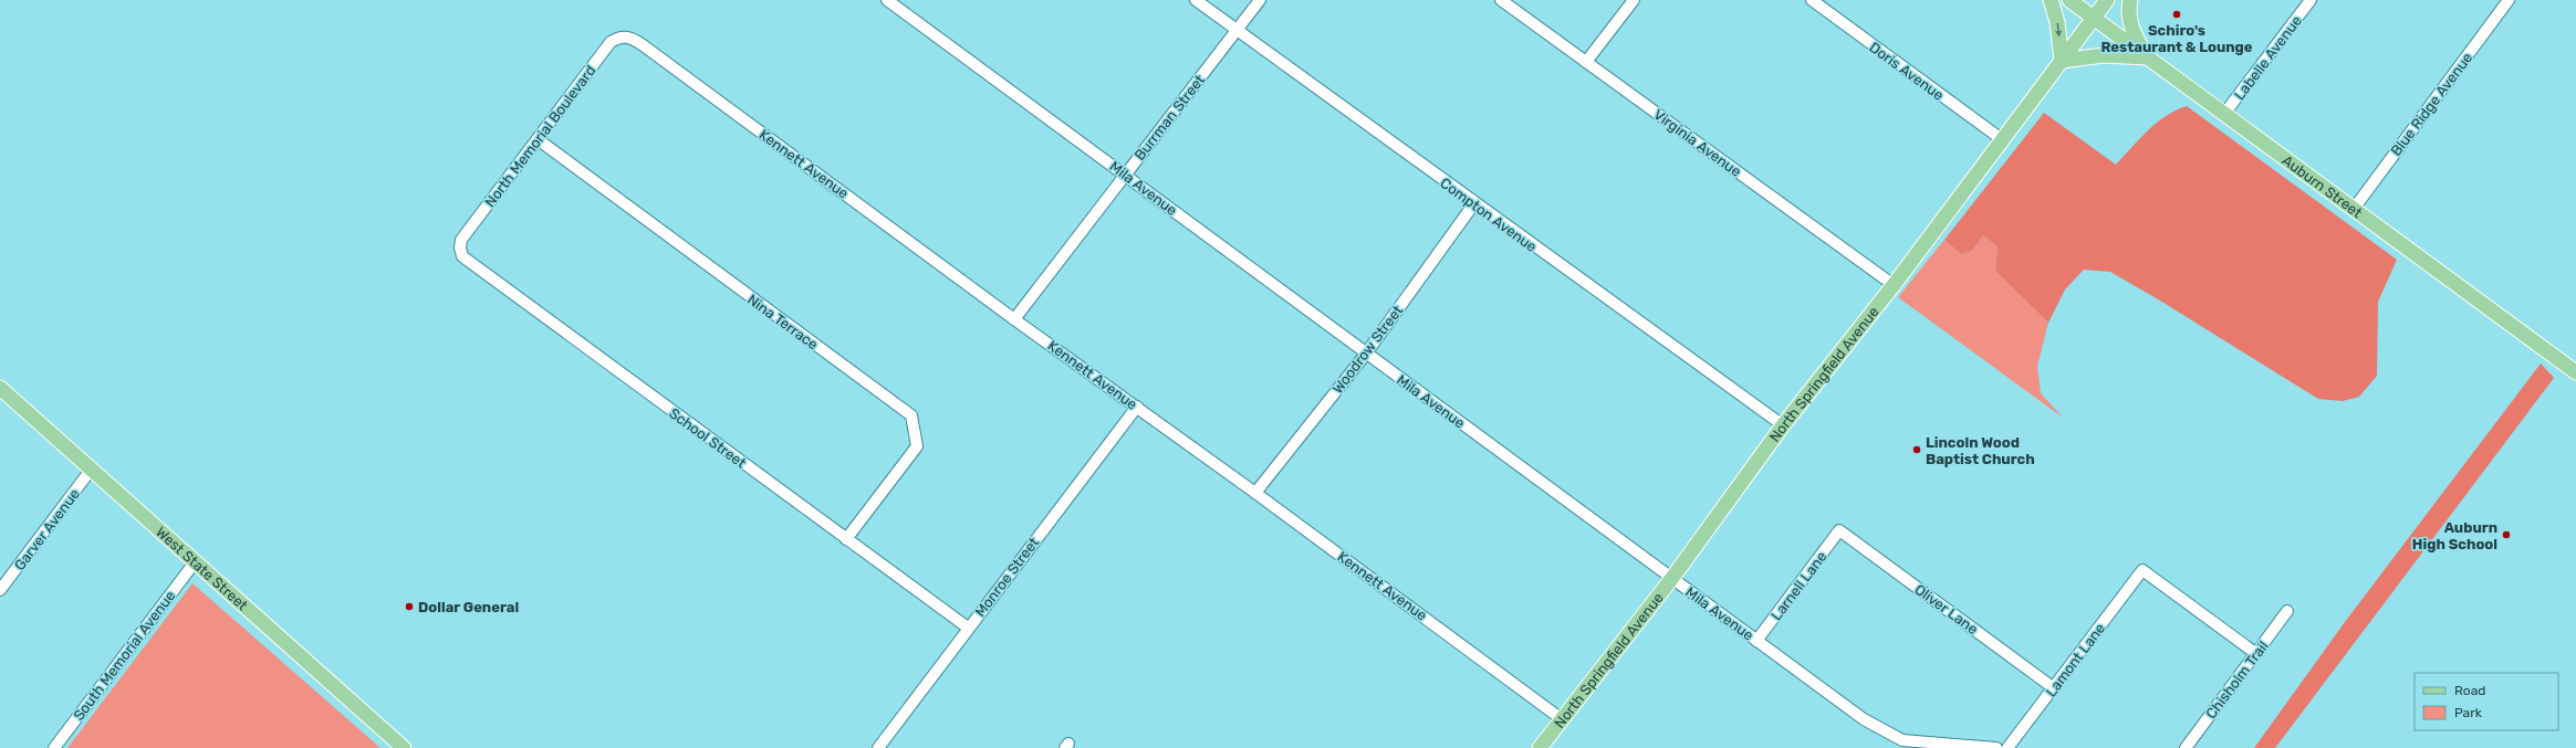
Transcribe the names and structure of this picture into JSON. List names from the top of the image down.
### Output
{
  "streets": {
    "main road": ["Auburn Street", "North Springfield Avenue", "West State Street"],
    "street": [
      "Labelle Avenue",
      "Doris Avenue",
      "Blue Ridge Avenue",
      "Burrman Street",
      "North Memorial Boulevard",
      "Virginia Avenue",
      "Kennett Avenue",
      "Mila Avenue",
      "Compton Avenue",
      "Nina Terrace",
      "Woodrow Street",
      "School Street",
      "Garver Avenue",
      "Monroe Street",
      "Larnell Lane",
      "Oliver Lane",
      "South Memorial Avenue",
      "Lamont Lane",
      "Chisholm Trail"
    ]
  },
  "crossings": [
    ["Labelle Avenue", "Auburn Street"],
    ["Doris Avenue", "North Springfield Avenue"],
    ["Blue Ridge Avenue", "Auburn Street"],
    ["Burrman Street", "Kennett Avenue"],
    ["Burrman Street", "Mila Avenue"],
    ["Burrman Street", "Compton Avenue"],
    ["North Memorial Boulevard", "Kennett Avenue"],
    ["North Memorial Boulevard", "Nina Terrace"],
    ["North Memorial Boulevard", "School Street"],
    ["Virginia Avenue", "North Springfield Avenue"],
    ["Kennett Avenue", "Woodrow Street"],
    ["Kennett Avenue", "North Springfield Avenue"],
    ["Kennett Avenue", "Monroe Street"],
    ["Auburn Street", "North Springfield Avenue"],
    ["Mila Avenue", "Woodrow Street"],
    ["Mila Avenue", "North Springfield Avenue"],
    ["Mila Avenue", "Larnell Lane"],
    ["Compton Avenue", "Woodrow Street"],
    ["Compton Avenue", "North Springfield Avenue"],
    ["Nina Terrace", "School Street"],
    ["School Street", "Monroe Street"],
    ["Garver Avenue", "West State Street"],
    ["West State Street", "South Memorial Avenue"],
    ["Larnell Lane", "Oliver Lane"],
    ["Oliver Lane", "Lamont Lane"],
    ["Lamont Lane", "Chisholm Trail"]
  ],
  "places": [
    "Schiro's Restaurant & Lounge",
    "Lincoln Wood Baptist Church",
    "Auburn High School",
    "Dollar General"
  ],
  "legend": ["Road", "Park"]
}
